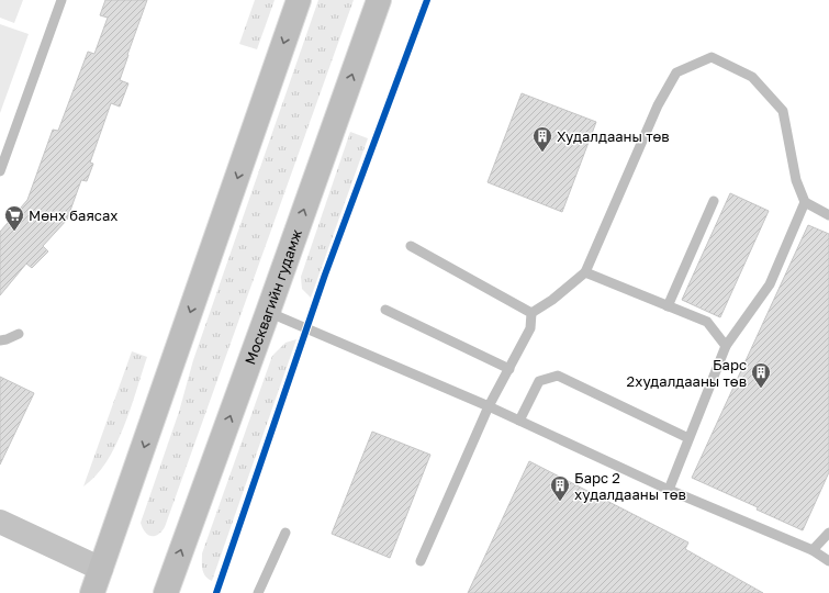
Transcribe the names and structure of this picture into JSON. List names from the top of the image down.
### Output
{
  "streets": {
    "highway": ["Москвагийн гудамж"]
  },
  "places": {
    "building": ["Худалдааны төв", "Барс 2худалдааны төв", "Барс 2 худалдааны төв"],
    "supermarket": ["Мөнх баясах"]
  }
}
